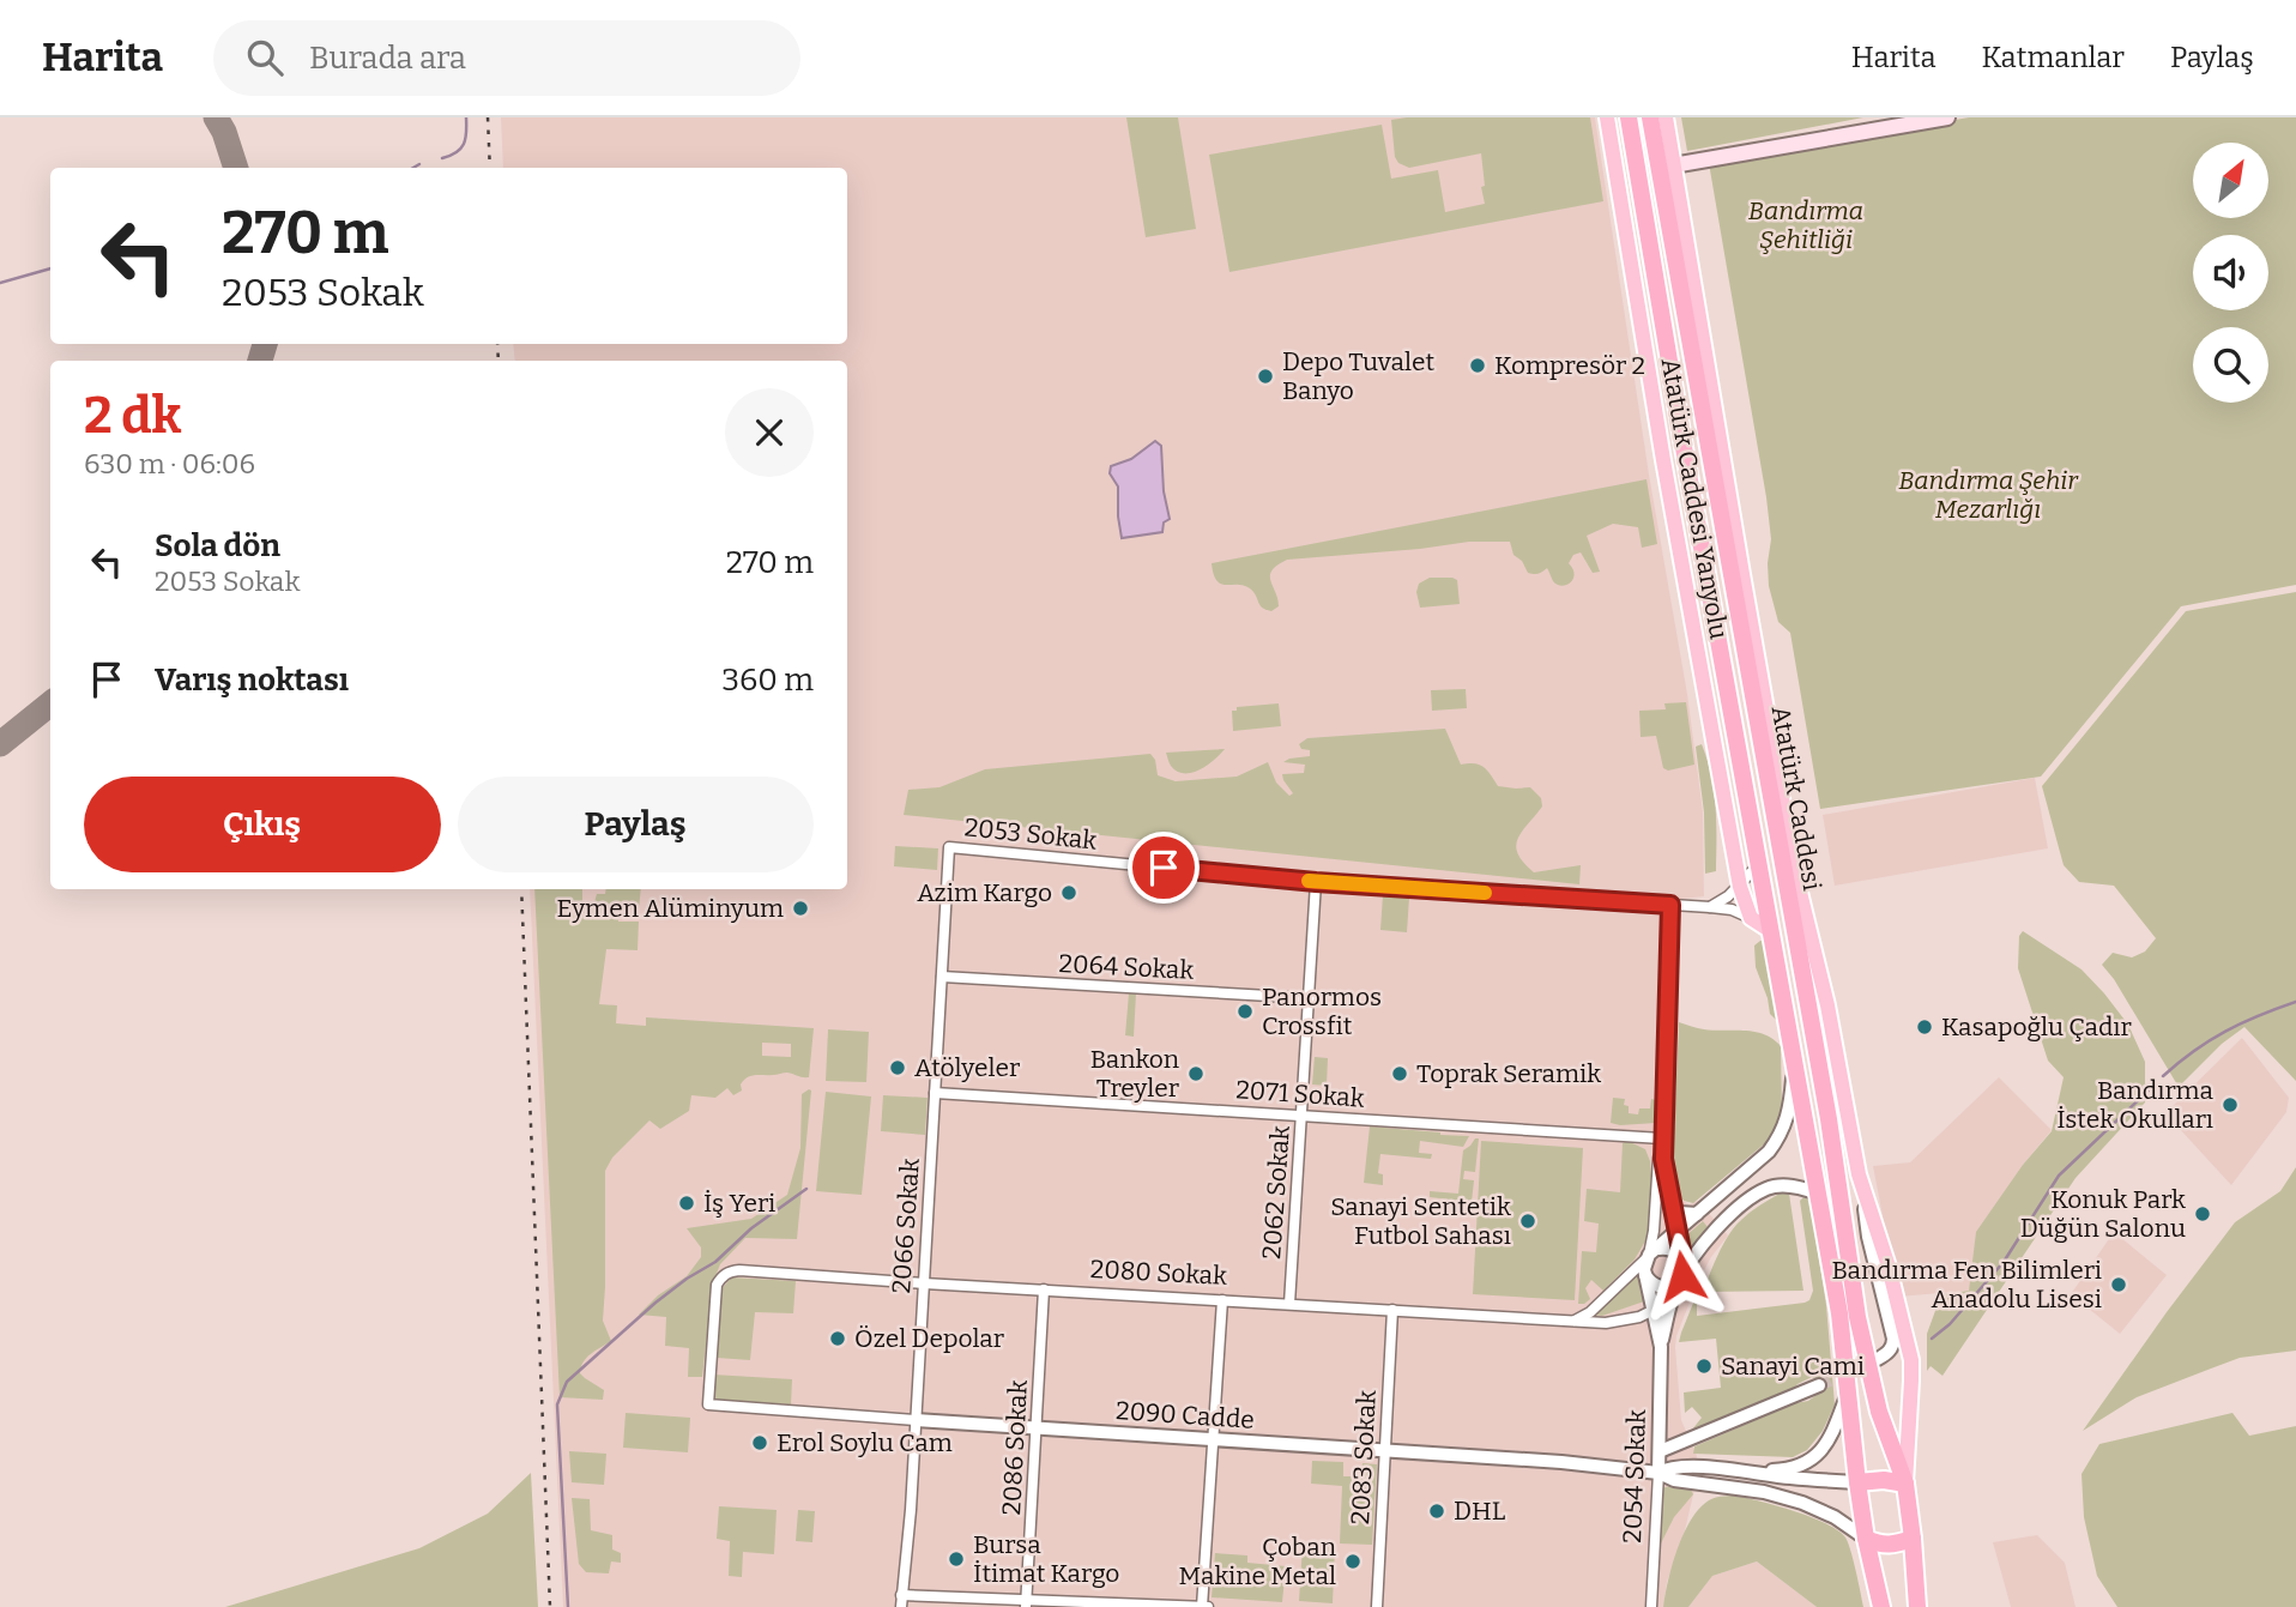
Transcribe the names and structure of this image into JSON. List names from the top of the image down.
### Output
{
  "streets": {
    "highway": ["Atatürk Caddesi"],
    "main road": ["Atatürk Caddesi Yanyolu"],
    "street": [
      "2053 Sokak",
      "2064 Sokak",
      "2071 Sokak",
      "2062 Sokak",
      "2066 Sokak",
      "2080 Sokak",
      "2090 Cadde",
      "2086 Sokak",
      "2083 Sokak",
      "2054 Sokak"
    ]
  },
  "crossings": [
    ["Atatürk Caddesi Yanyolu", "2053 Sokak"],
    ["Atatürk Caddesi", "2090 Cadde"],
    ["2053 Sokak", "2062 Sokak"],
    ["2053 Sokak", "2066 Sokak"],
    ["2053 Sokak", "2054 Sokak"],
    ["2064 Sokak", "2062 Sokak"],
    ["2064 Sokak", "2066 Sokak"],
    ["2071 Sokak", "2062 Sokak"],
    ["2071 Sokak", "2066 Sokak"],
    ["2071 Sokak", "2054 Sokak"],
    ["2062 Sokak", "2080 Sokak"],
    ["2066 Sokak", "2080 Sokak"],
    ["2066 Sokak", "2090 Cadde"],
    ["2080 Sokak", "2090 Cadde"],
    ["2080 Sokak", "2086 Sokak"],
    ["2080 Sokak", "2083 Sokak"],
    ["2080 Sokak", "2054 Sokak"],
    ["2090 Cadde", "2086 Sokak"],
    ["2090 Cadde", "2083 Sokak"],
    ["2090 Cadde", "2054 Sokak"]
  ],
  "parks": ["Bandırma Şehitliği", "Bandırma Şehir Mezarlığı"],
  "places": [
    "Kompresör 2",
    "Depo Tuvalet Banyo",
    "Azim Kargo",
    "Eymen Alüminyum",
    "Panormos Crossfit",
    "Kasapoğlu Çadır",
    "Atölyeler",
    "Bankon Treyler",
    "Toprak Seramik",
    "Bandırma İstek Okulları",
    "İş Yeri",
    "Konuk Park Düğün Salonu",
    "Sanayi Sentetik Futbol Sahası",
    "Bandırma Fen Bilimleri Anadolu Lisesi",
    "Özel Depolar",
    "Sanayi Cami",
    "Erol Soylu Cam",
    "DHL",
    "Bursa İtimat Kargo",
    "Çoban Makine Metal"
  ],
  "north": "top right",
  "page": {
    "header": "Harita",
    "search": "Burada ara",
    "nav": ["Harita", "Katmanlar", "Paylaş"],
    "turn": ["270 m", "2053 Sokak"],
    "heading": ["2 dk", "630 m · 06:06"],
    "list": [
      {
        "name": "Sola dön",
        "note": "2053 Sokak",
        "value": "270 m"
      },
      {
        "name": "Varış noktası",
        "value": "360 m"
      }
    ],
    "buttons": ["Çıkış", "Paylaş"]
  }
}
